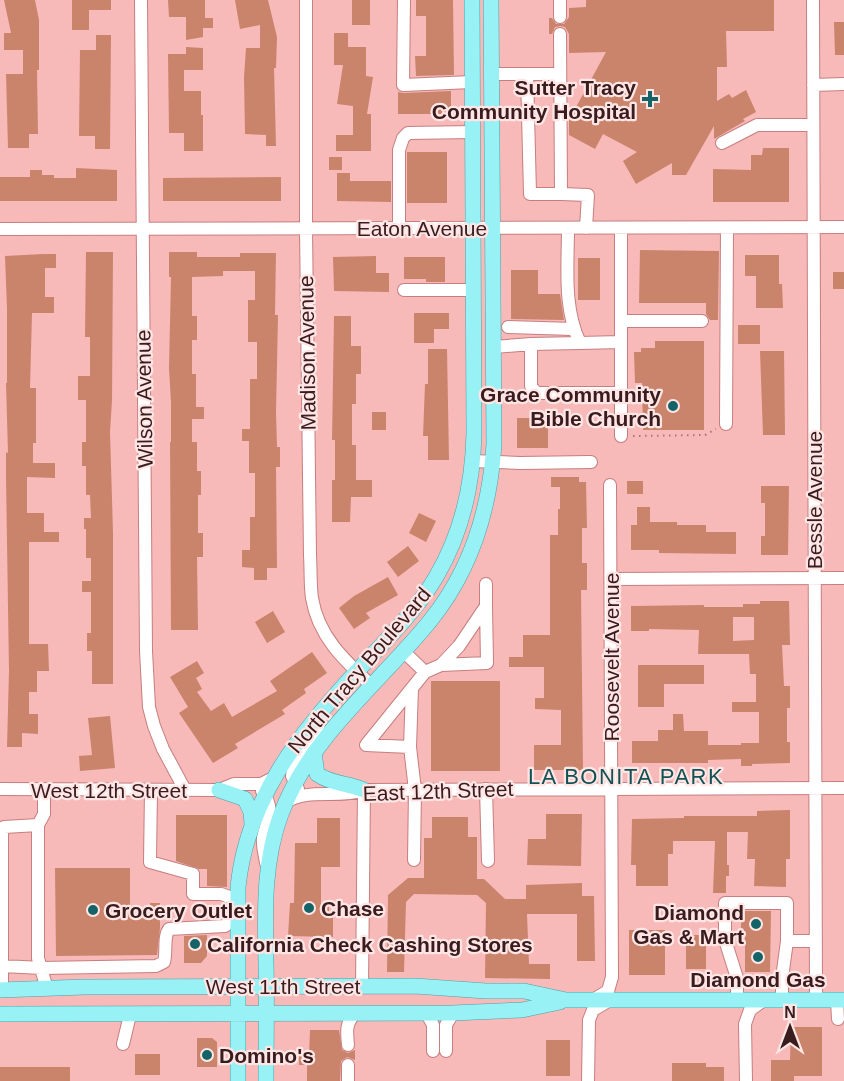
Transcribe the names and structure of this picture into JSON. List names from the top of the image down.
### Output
{
  "streets": {
    "main road": ["North Tracy Boulevard", "West 11th Street"],
    "street": [
      "Eaton Avenue",
      "Madison Avenue",
      "Wilson Avenue",
      "Bessle Avenue",
      "Roosevelt Avenue",
      "West 12th Street",
      "East 12th Street"
    ]
  },
  "crossings": [
    ["Eaton Avenue", "Madison Avenue"],
    ["Eaton Avenue", "Wilson Avenue"],
    ["Eaton Avenue", "Bessle Avenue"],
    ["Eaton Avenue", "North Tracy Boulevard"],
    ["Madison Avenue", "North Tracy Boulevard"],
    ["Wilson Avenue", "West 12th Street"],
    ["Bessle Avenue", "East 12th Street"],
    ["Bessle Avenue", "West 11th Street"],
    ["Roosevelt Avenue", "East 12th Street"],
    ["Roosevelt Avenue", "West 11th Street"],
    ["North Tracy Boulevard", "East 12th Street"],
    ["North Tracy Boulevard", "West 11th Street"]
  ],
  "districts": ["LA BONITA PARK"],
  "places": {
    "health": ["Sutter Tracy Community Hospital"],
    "other": [
      "Grace Community Bible Church",
      "Chase",
      "Grocery Outlet",
      "Diamond Gas & Mart",
      "California Check Cashing Stores",
      "Diamond Gas",
      "Domino's"
    ]
  },
  "north": "top"
}
